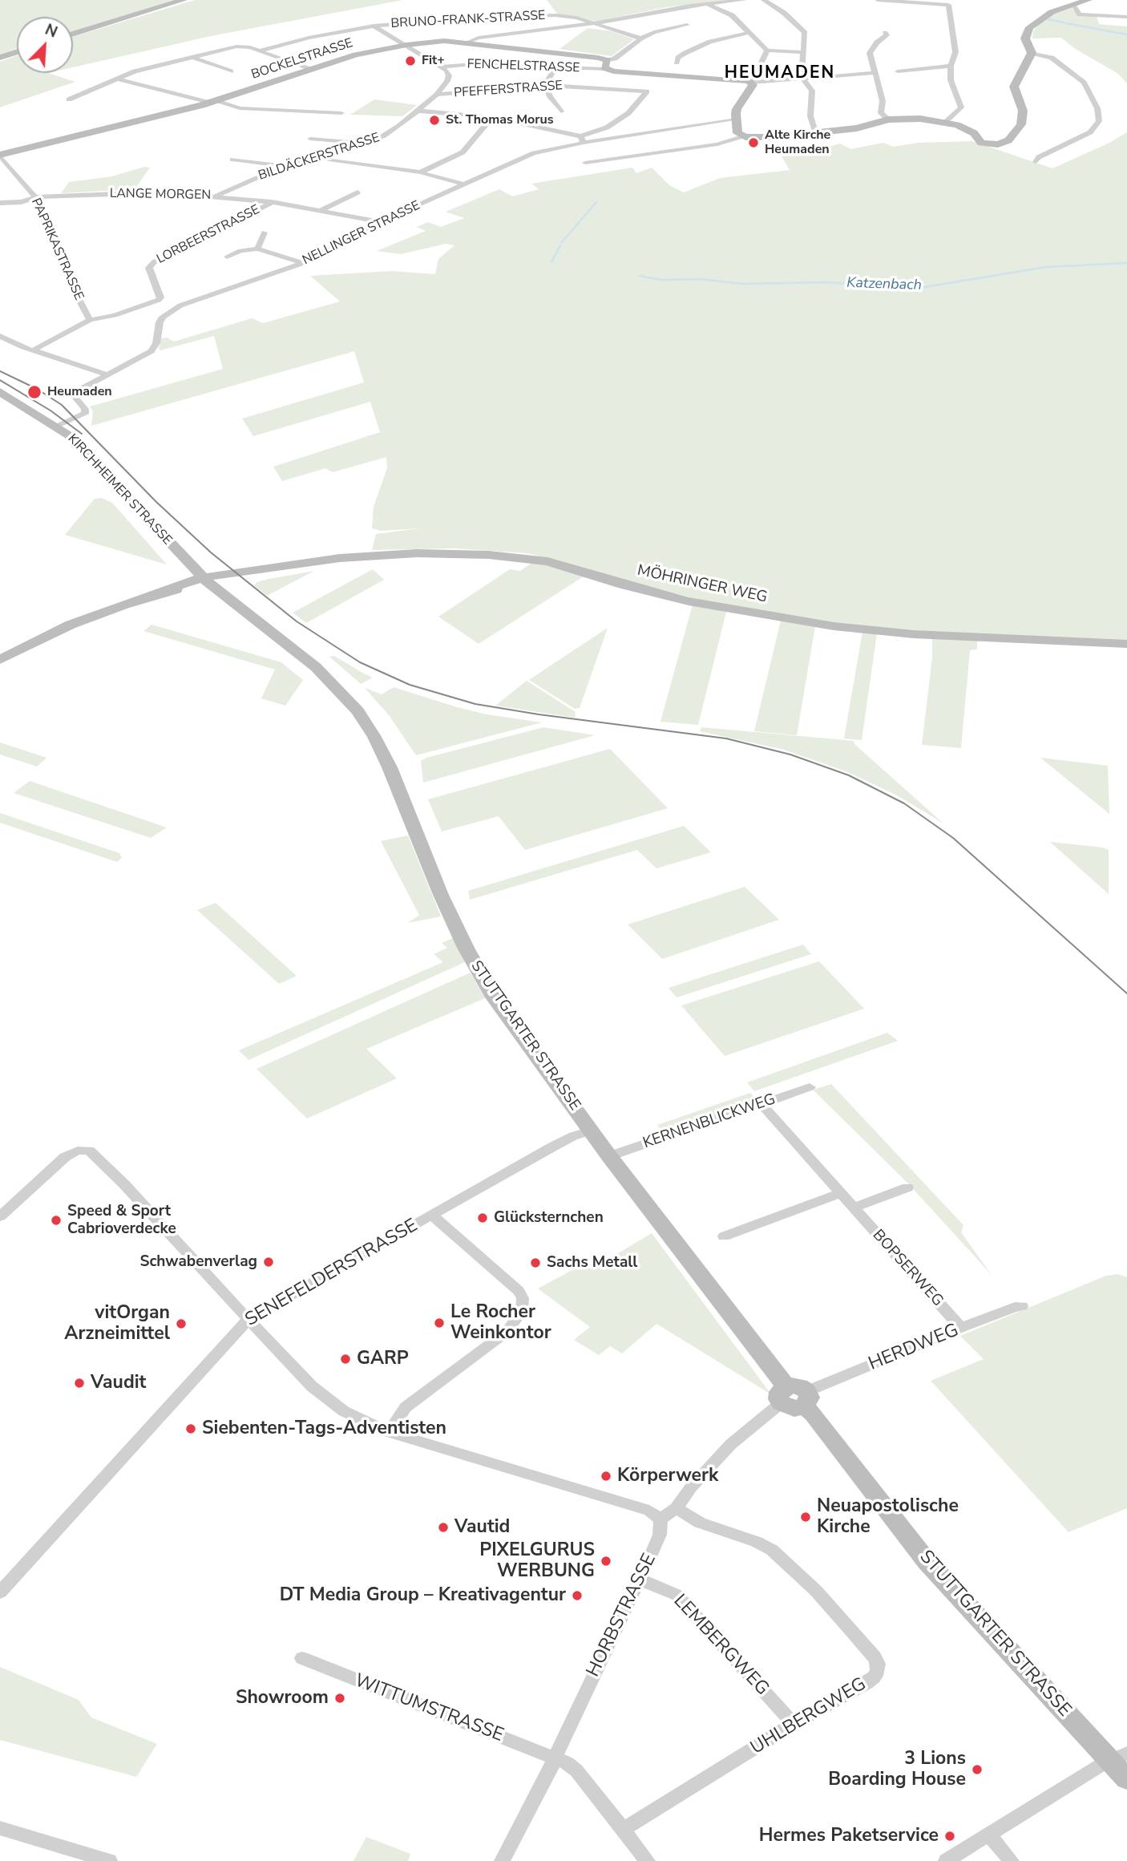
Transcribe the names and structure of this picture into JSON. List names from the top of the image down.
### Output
{
  "streets": {
    "street": [
      "BRUNO-FRANK-STRASSE",
      "BOCKELSTRASSE",
      "FENCHELSTRASSE",
      "PFEFFERSTRASSE",
      "BILDÄCKERSTRASSE",
      "LANGE MORGEN",
      "NELLINGER STRASSE",
      "LORBEERSTRASSE",
      "PAPRIKASTRASSE",
      "KIRCHHEIMER STRASSE",
      "MÖHRINGER WEG",
      "STUTTGARTER STRASSE",
      "KERNENBLICKWEG",
      "BOPSERWEG",
      "SENEFELDERSTRASSE",
      "HERDWEG",
      "HORBSTRASSE",
      "LEMBERGWEG",
      "WITTUMSTRASSE",
      "UHLBERGWEG"
    ]
  },
  "crossings": [
    ["BOCKELSTRASSE", "FENCHELSTRASSE"],
    ["BOCKELSTRASSE", "PAPRIKASTRASSE"],
    ["FENCHELSTRASSE", "BILDÄCKERSTRASSE"],
    ["PFEFFERSTRASSE", "BILDÄCKERSTRASSE"],
    ["PFEFFERSTRASSE", "NELLINGER STRASSE"],
    ["BILDÄCKERSTRASSE", "LANGE MORGEN"],
    ["LANGE MORGEN", "NELLINGER STRASSE"],
    ["LANGE MORGEN", "LORBEERSTRASSE"],
    ["LANGE MORGEN", "PAPRIKASTRASSE"],
    ["NELLINGER STRASSE", "KIRCHHEIMER STRASSE"],
    ["LORBEERSTRASSE", "PAPRIKASTRASSE"],
    ["KIRCHHEIMER STRASSE", "MÖHRINGER WEG"],
    ["KIRCHHEIMER STRASSE", "STUTTGARTER STRASSE"],
    ["MÖHRINGER WEG", "STUTTGARTER STRASSE"],
    ["STUTTGARTER STRASSE", "KERNENBLICKWEG"],
    ["STUTTGARTER STRASSE", "SENEFELDERSTRASSE"],
    ["STUTTGARTER STRASSE", "HERDWEG"],
    ["KERNENBLICKWEG", "BOPSERWEG"],
    ["BOPSERWEG", "HERDWEG"],
    ["HORBSTRASSE", "LEMBERGWEG"],
    ["HORBSTRASSE", "WITTUMSTRASSE"],
    ["LEMBERGWEG", "UHLBERGWEG"],
    ["WITTUMSTRASSE", "UHLBERGWEG"]
  ],
  "districts": ["HEUMADEN"],
  "water": ["Katzenbach"],
  "places": [
    "Fit+",
    "St. Thomas Morus",
    "Alte Kirche Heumaden",
    "Heumaden",
    "Glücksternchen",
    "Speed & Sport Cabrioverdecke",
    "Schwabenverlag",
    "Sachs Metall",
    "Le Rocher Weinkontor",
    "vitOrgan Arzneimittel",
    "GARP",
    "Vaudit",
    "Siebenten-Tags-Adventisten",
    "Körperwerk",
    "Neuapostolische Kirche",
    "Vautid",
    "PIXELGURUS WERBUNG",
    "DT Media Group – Kreativagentur",
    "Showroom",
    "3 Lions Boarding House",
    "Hermes Paketservice"
  ],
  "north": "top right"
}
